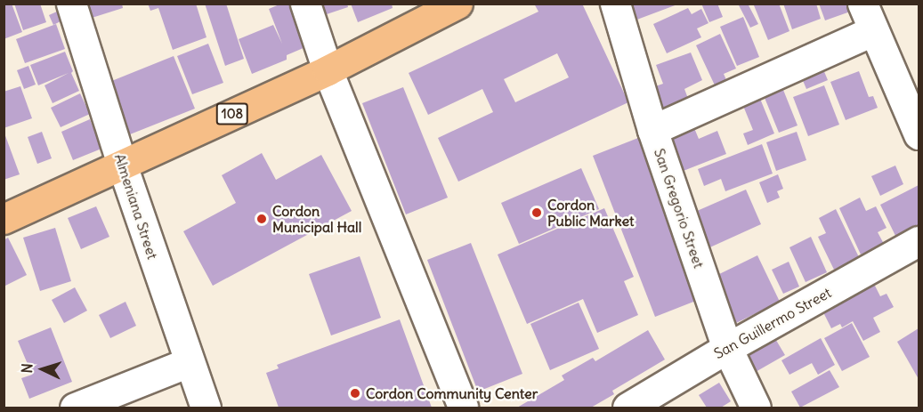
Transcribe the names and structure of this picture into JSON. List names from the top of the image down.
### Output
{
  "streets": {
    "main road": ["108"],
    "street": ["Almeniana Street", "San Gregorio Street", "San Guillermo Street"]
  },
  "crossings": [
    ["108", "Almeniana Street"],
    ["San Gregorio Street", "San Guillermo Street"]
  ],
  "places": ["Cordon Public Market", "Cordon Municipal Hall", "Cordon Community Center"],
  "north": "left"
}
